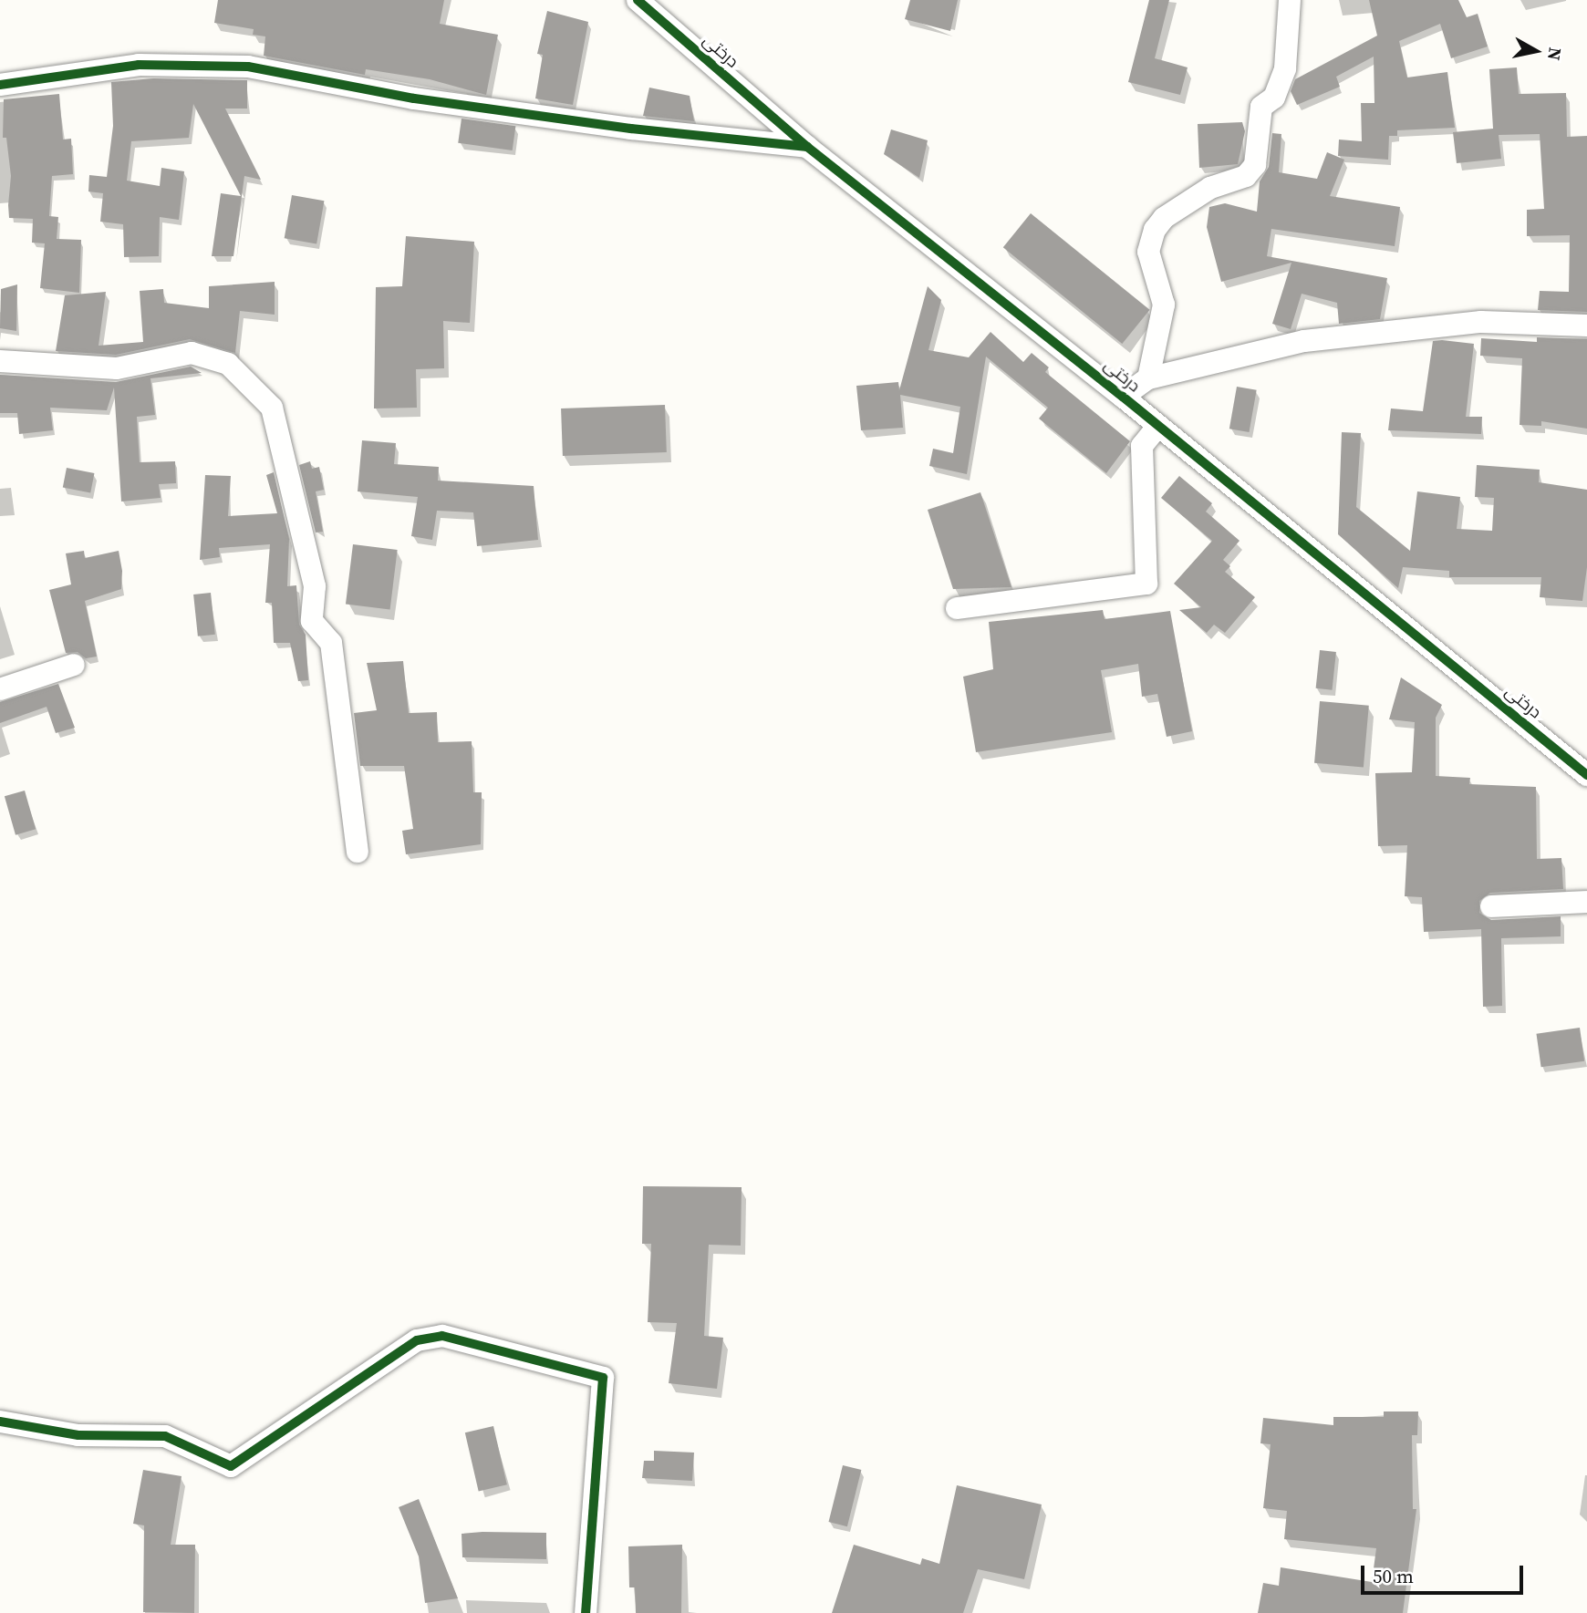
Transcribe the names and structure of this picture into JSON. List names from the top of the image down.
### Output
{
  "streets": {
    "street": ["درختی"]
  },
  "scale_bar": "50 m",
  "north": "right"
}
